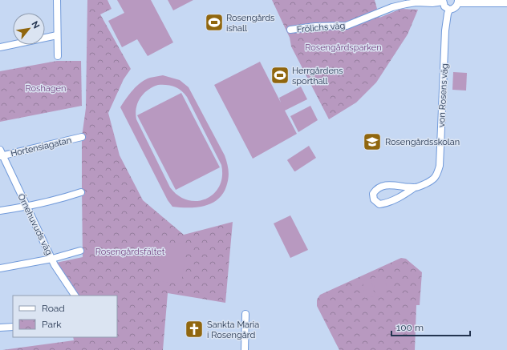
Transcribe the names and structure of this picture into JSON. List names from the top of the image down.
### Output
{
  "streets": {
    "street": [
      "Frölichs väg",
      "von Rosens väg",
      "Hortensiagatan",
      "Örnehuvuds väg"
    ]
  },
  "crossings": [
    ["Hortensiagatan", "Örnehuvuds väg"]
  ],
  "parks": ["Rosengårdsparken", "Roshagen", "Rosengårdsfältet"],
  "places": {
    "sports": ["Rosengårds ishall", "Herrgårdens sporthall"],
    "school or university": ["Rosengårdsskolan"],
    "church": ["Sankta Maria i Rosengård"]
  },
  "legend": ["Road", "Park"],
  "scale_bar": "100 m",
  "north": "top right"
}
